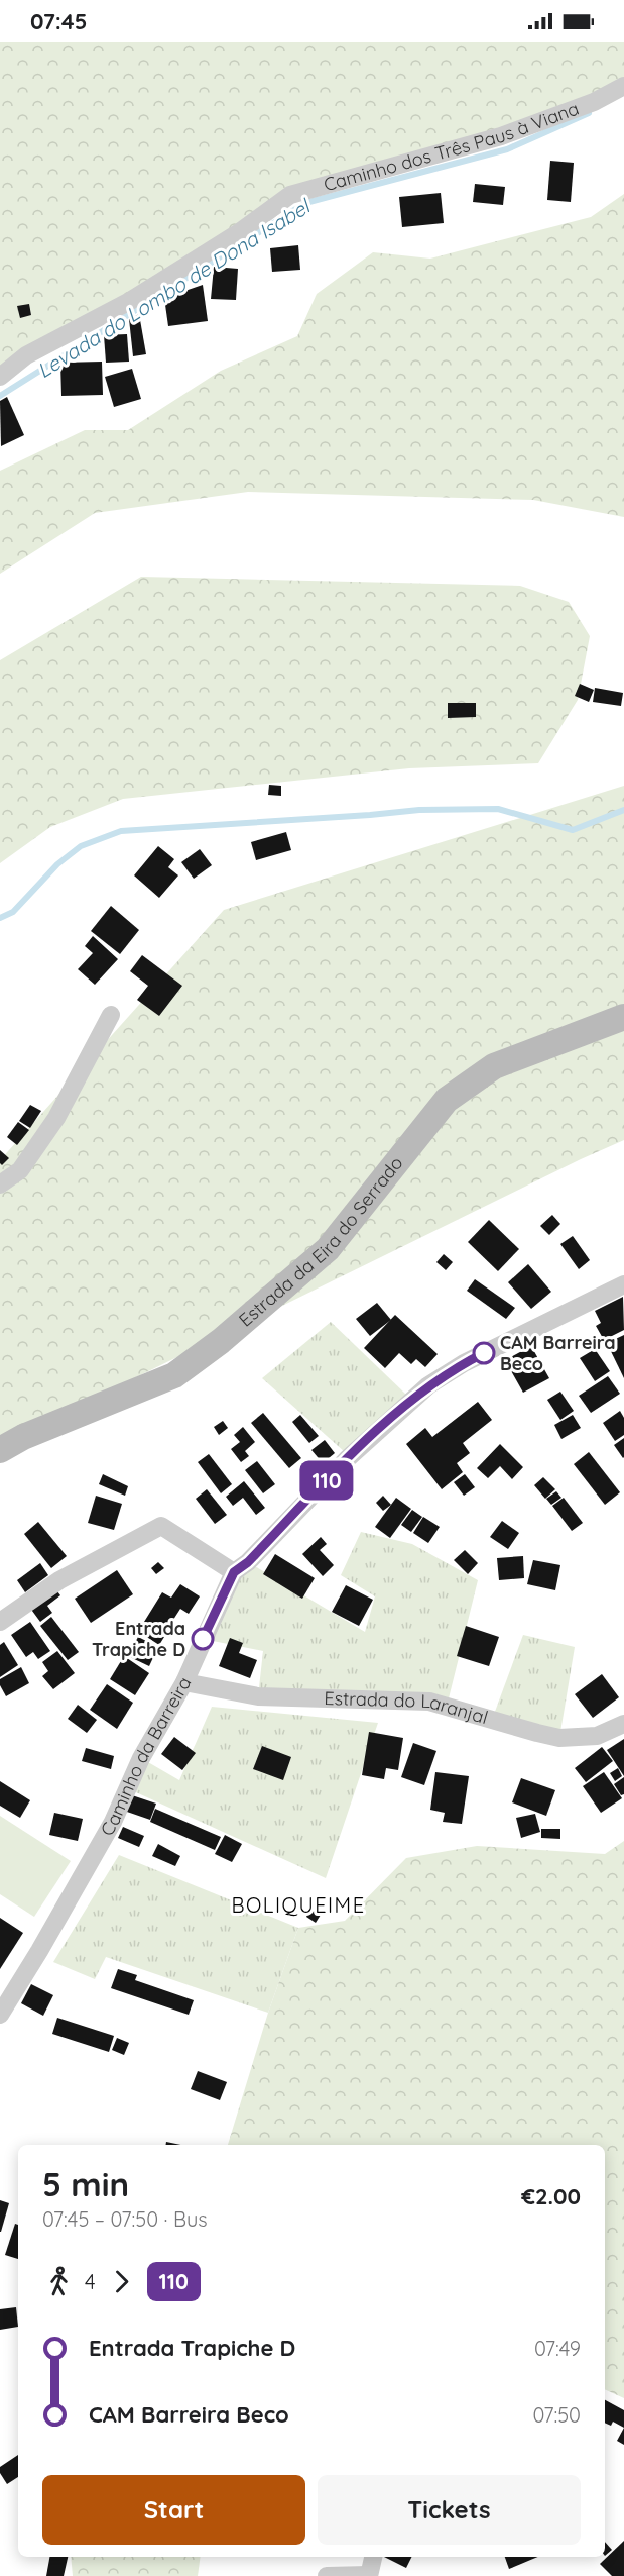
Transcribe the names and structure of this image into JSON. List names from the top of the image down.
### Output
{
  "streets": {
    "main road": ["Estrada da Eira do Serrado"],
    "street": ["Caminho dos Três Paus à Viana", "Estrada do Laranjal", "Caminho da Barreira"]
  },
  "crossings": [
    ["Estrada do Laranjal", "Caminho da Barreira"]
  ],
  "districts": ["BOLIQUEIME"],
  "water": ["Levada do Lombo de Dona Isabel"],
  "places": ["CAM Barreira Beco", "Entrada Trapiche D"],
  "lines": ["bus line 110"],
  "page": {
    "status": "07:45",
    "on_map": "110",
    "heading": ["5 min", "07:45 – 07:50 · Bus", "€2.00"],
    "legs": ["4", "110"],
    "list": [
      {
        "name": "Entrada Trapiche D",
        "value": "07:49"
      },
      {
        "name": "CAM Barreira Beco",
        "value": "07:50"
      }
    ],
    "buttons": ["Start", "Tickets"]
  }
}
